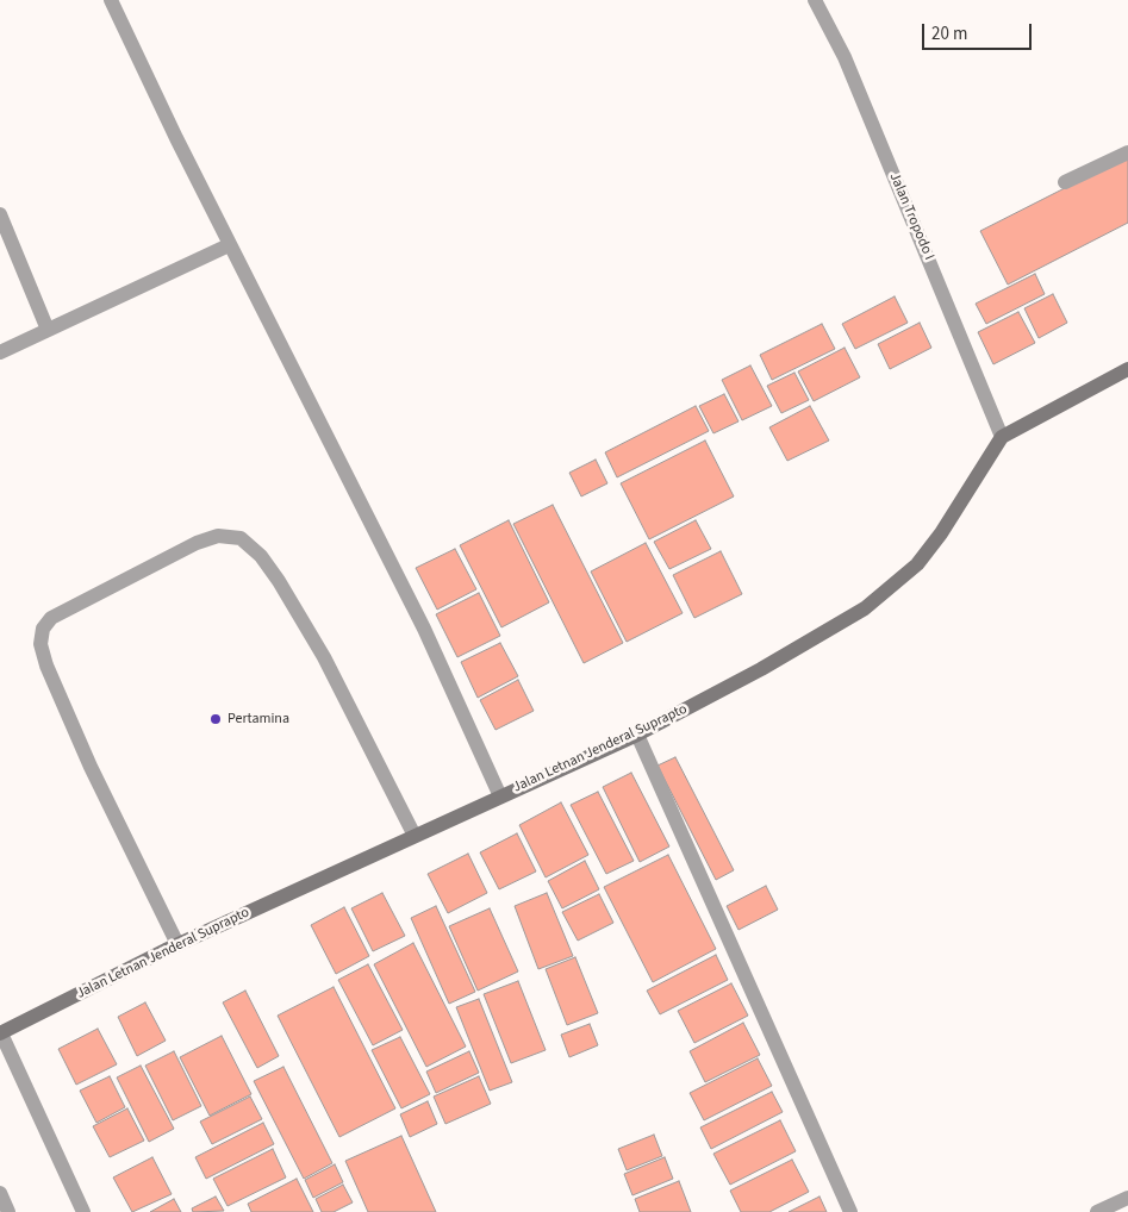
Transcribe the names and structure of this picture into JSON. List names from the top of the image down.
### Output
{
  "streets": {
    "main road": ["Jalan Letnan Jenderal Suprapto"],
    "street": ["Jalan Tropodo I"]
  },
  "crossings": [
    ["Jalan Tropodo I", "Jalan Letnan Jenderal Suprapto"]
  ],
  "places": ["Pertamina"],
  "scale_bar": "20 m"
}
